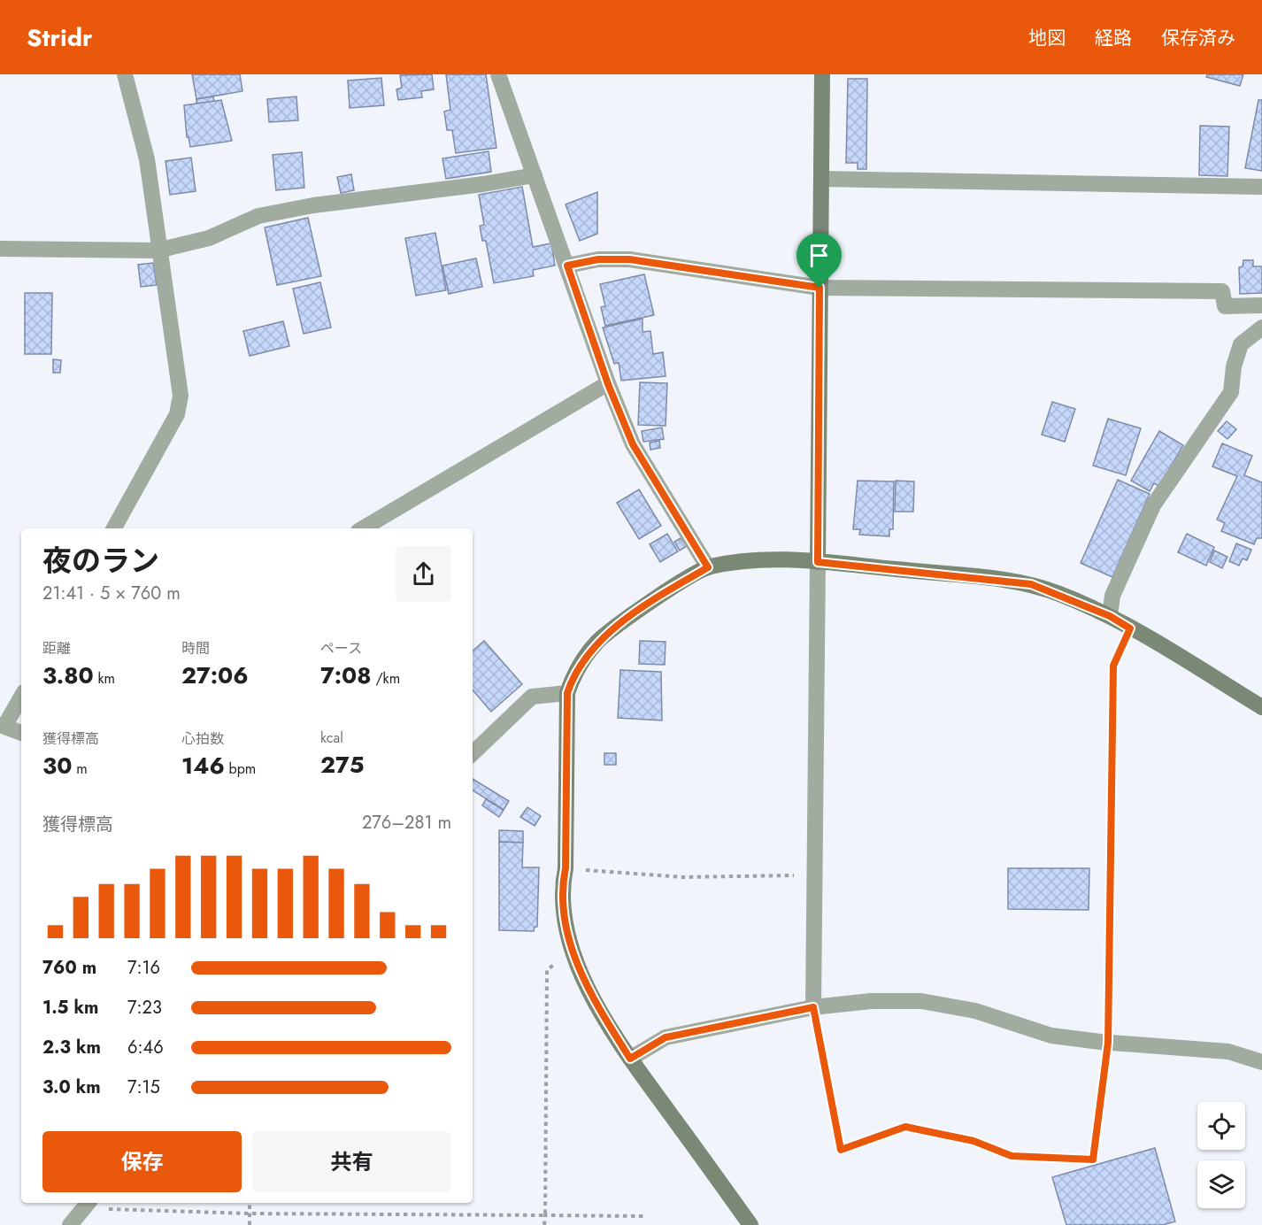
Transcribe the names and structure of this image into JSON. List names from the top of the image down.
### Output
{
  "page": {
    "header": "Stridr",
    "nav": ["地図", "経路", "保存済み"],
    "heading": ["夜のラン", "21:41 · 5 × 760 m"],
    "stats": [
      ["距離", "3.80 km"],
      ["時間", "27:06"],
      ["ペース", "7:08 /km"],
      ["獲得標高", "30 m"],
      ["心拍数", "146 bpm"],
      ["kcal", "275"]
    ],
    "chart": ["獲得標高", "276–281 m"],
    "list": [
      {
        "name": "760 m",
        "note": "7:16"
      },
      {
        "name": "1.5 km",
        "note": "7:23"
      },
      {
        "name": "2.3 km",
        "note": "6:46"
      },
      {
        "name": "3.0 km",
        "note": "7:15"
      }
    ],
    "buttons": ["保存", "共有"]
  }
}
